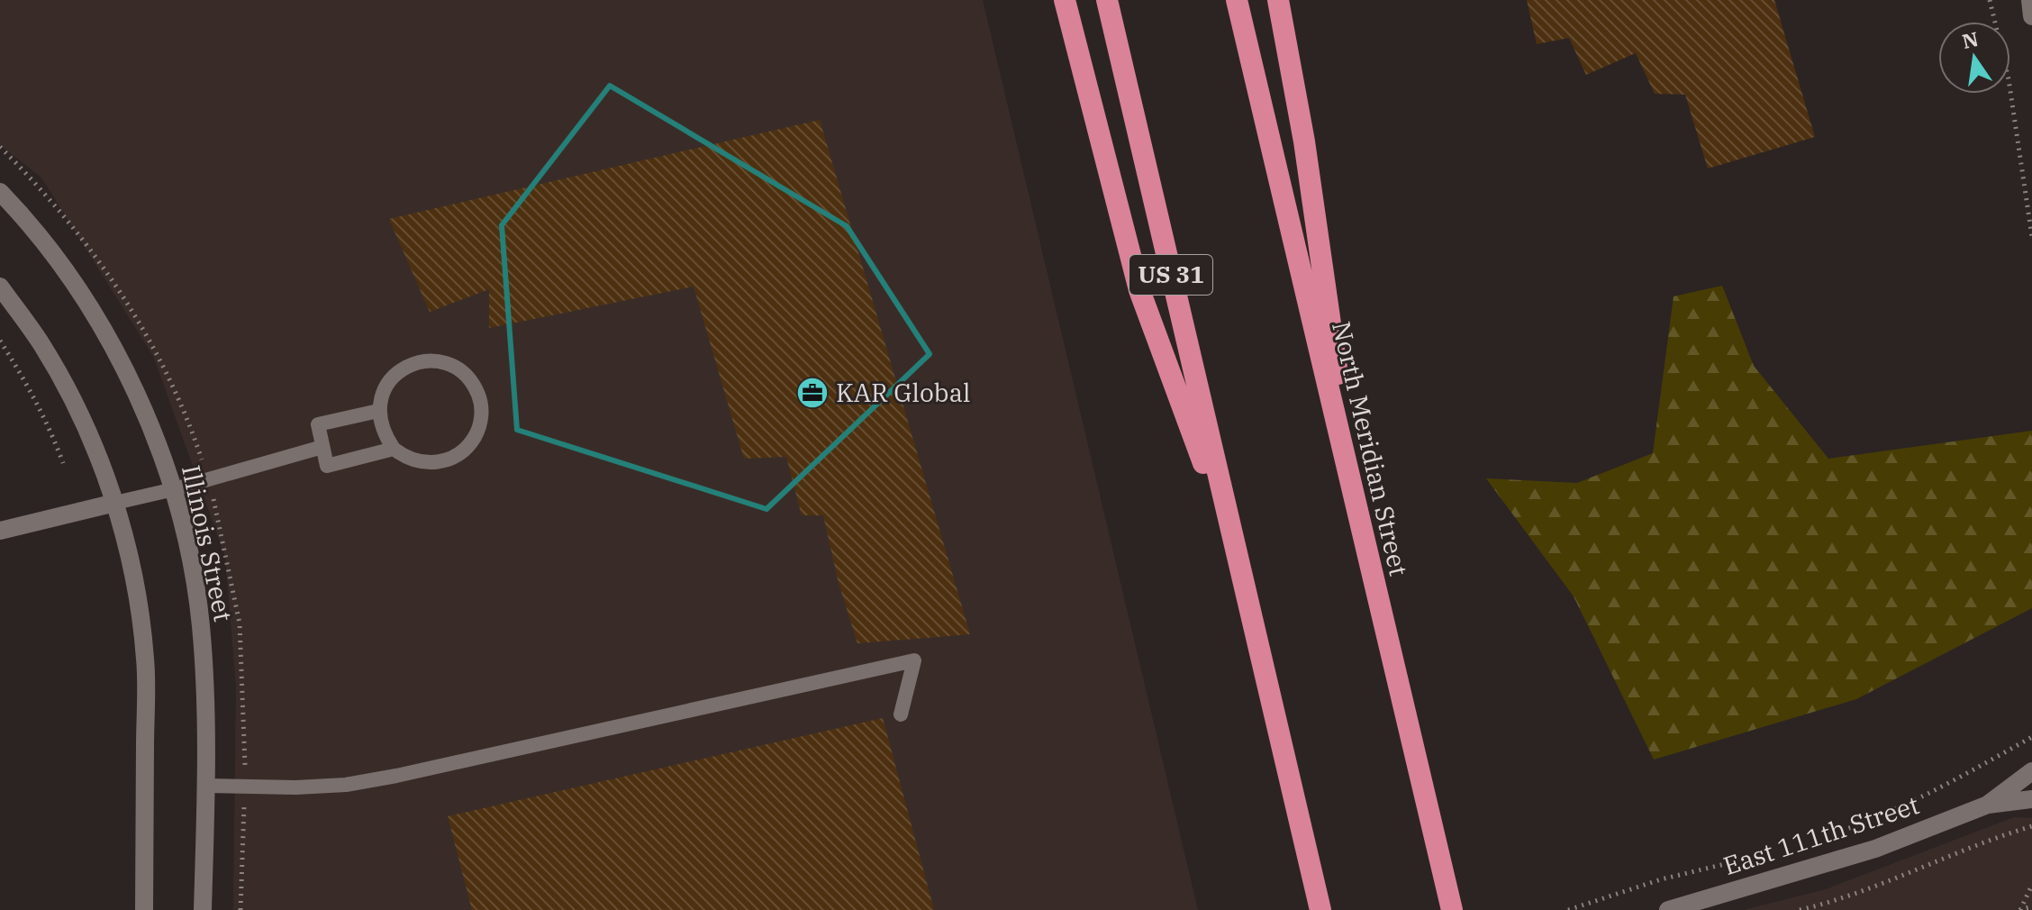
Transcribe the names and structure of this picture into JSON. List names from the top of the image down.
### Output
{
  "streets": {
    "highway": ["US 31", "North Meridian Street"],
    "street": ["Illinois Street", "East 111th Street"]
  },
  "places": {
    "office": ["KAR Global"]
  },
  "north": "top"
}
